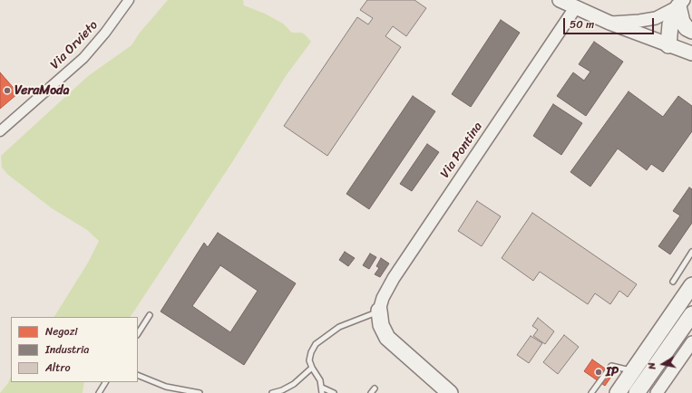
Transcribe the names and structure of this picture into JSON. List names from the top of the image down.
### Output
{
  "streets": {
    "street": ["Via Orvieto", "Via Pontina"]
  },
  "places": ["VeraModa", "IP"],
  "legend": ["Negozi", "Industria", "Altro"],
  "scale_bar": "50 m",
  "north": "left"
}
